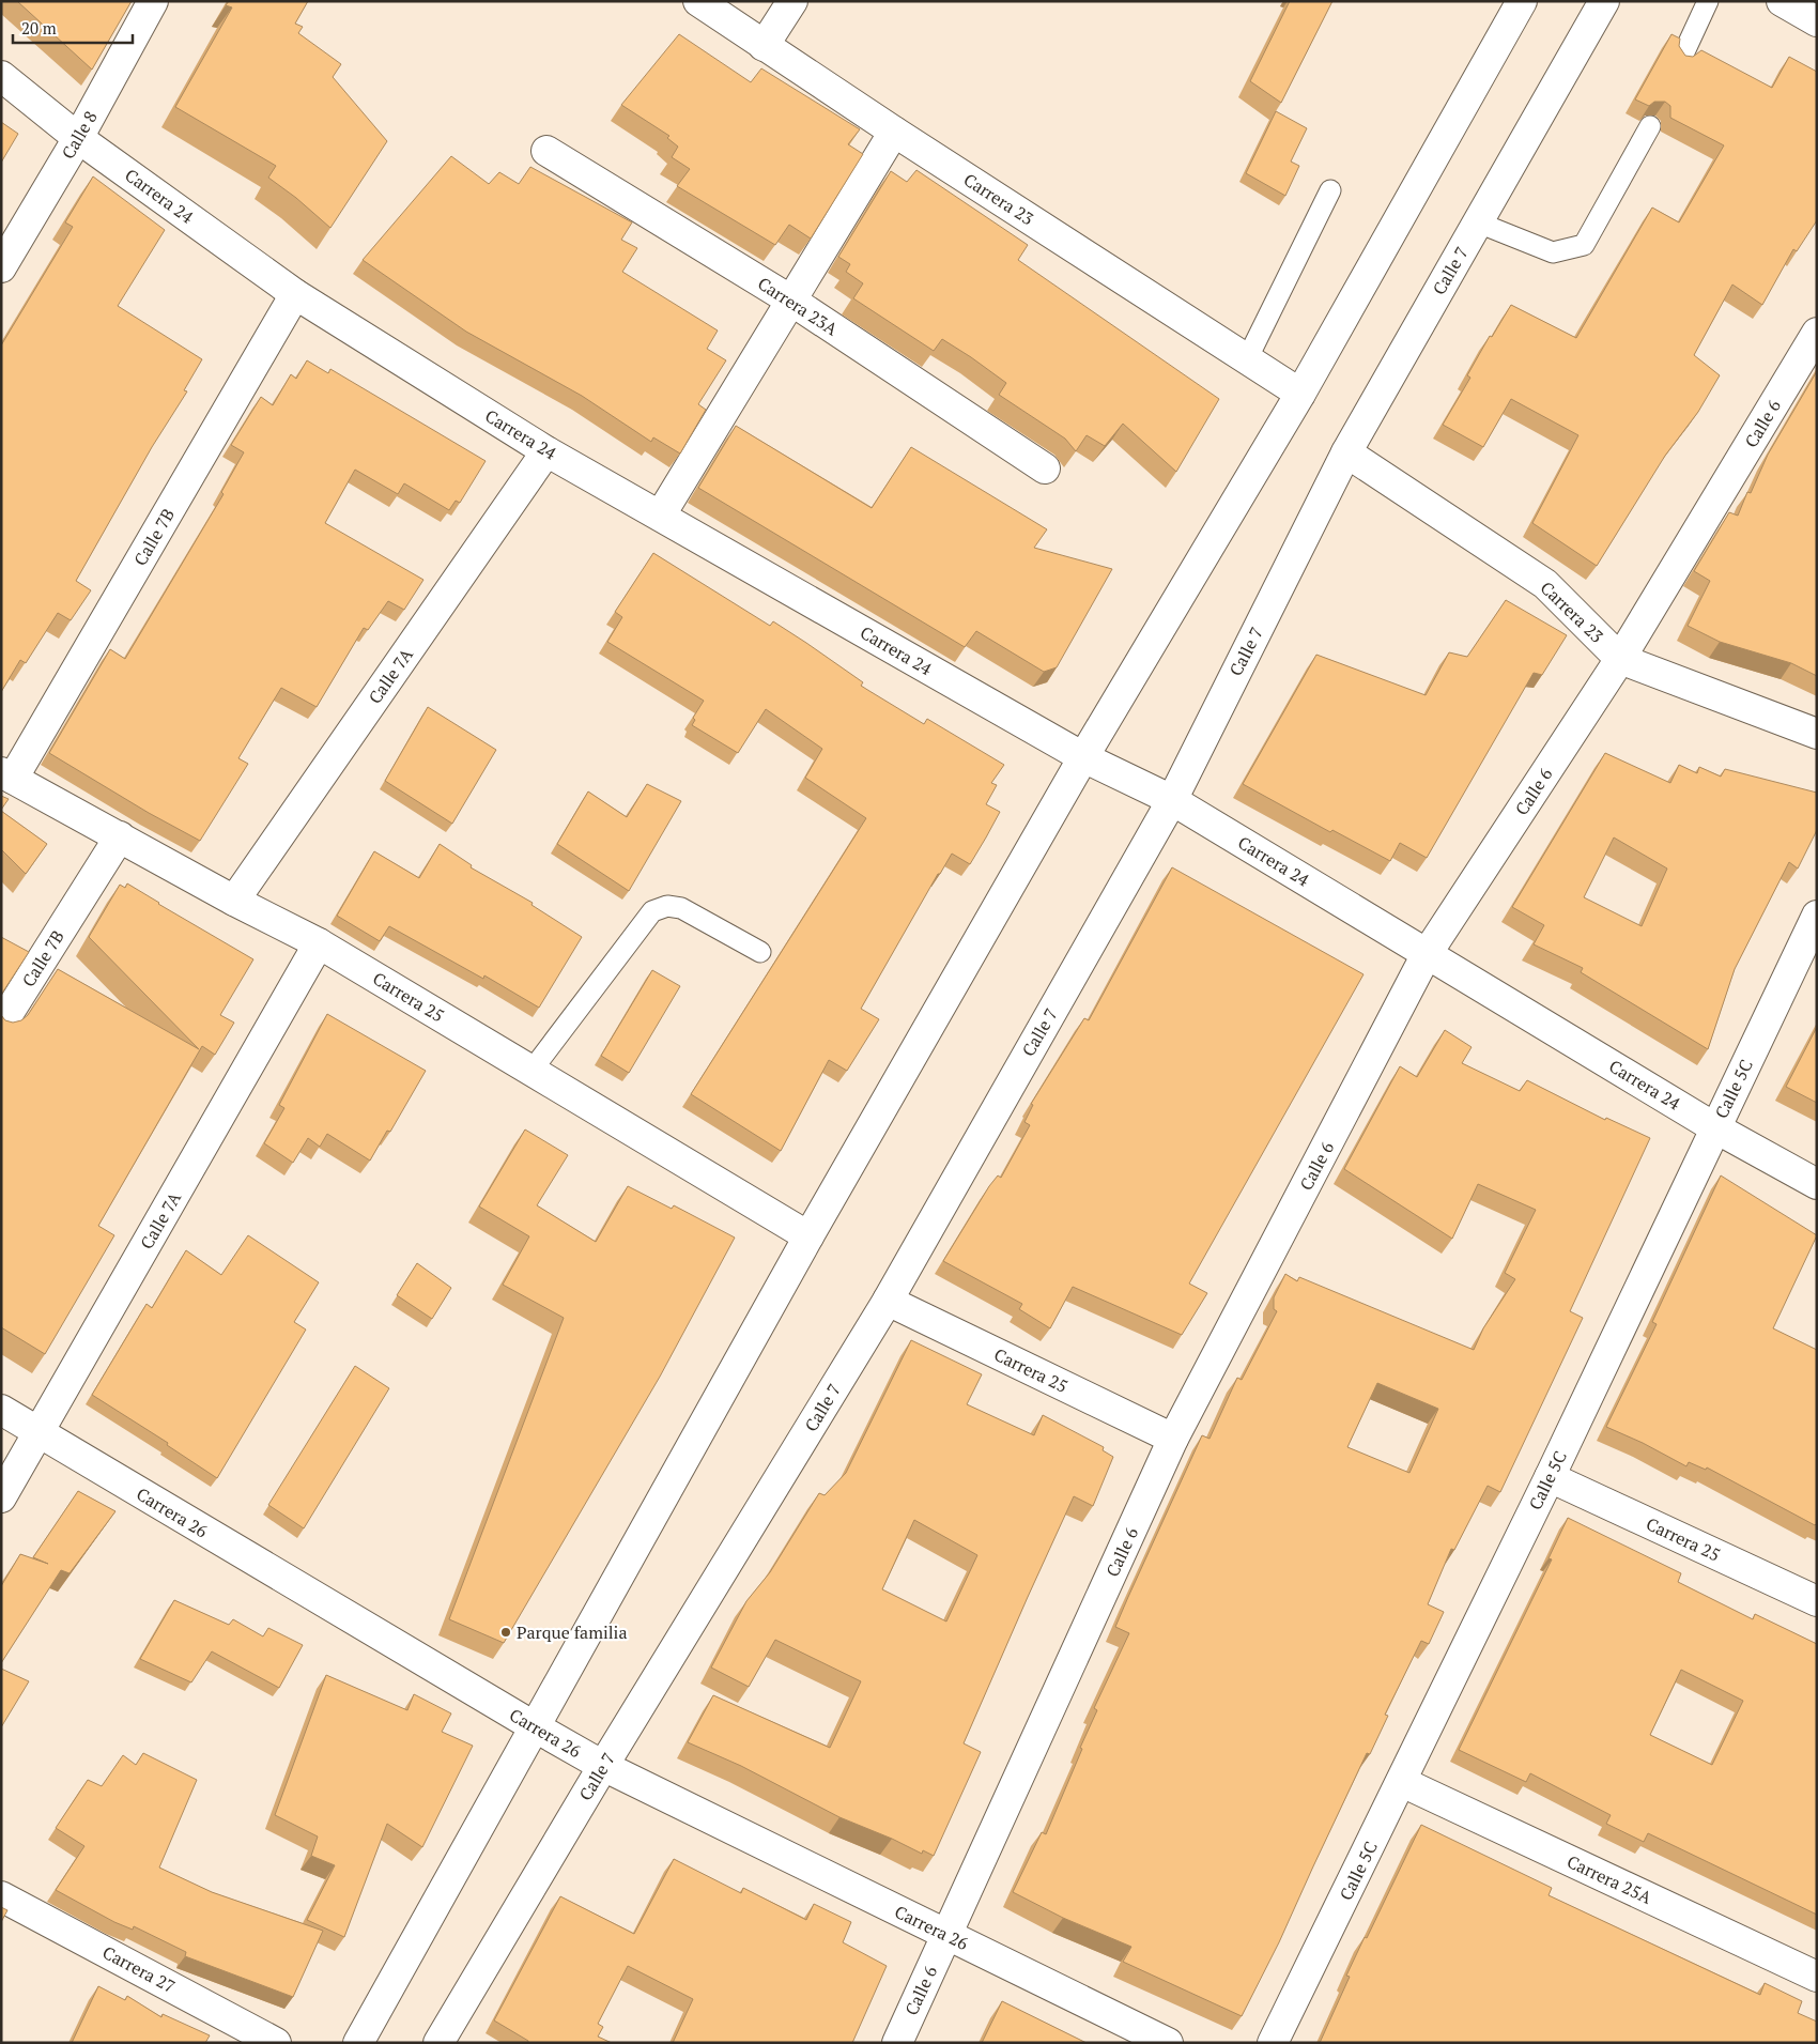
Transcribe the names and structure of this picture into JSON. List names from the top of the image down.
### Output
{
  "streets": {
    "street": [
      "Calle 8",
      "Carrera 24",
      "Carrera 23",
      "Calle 7",
      "Carrera 23A",
      "Calle 6",
      "Calle 7B",
      "Calle 7A",
      "Carrera 25",
      "Calle 5C",
      "Carrera 26",
      "Carrera 25A",
      "Carrera 27"
    ]
  },
  "crossings": [
    ["Calle 8", "Carrera 24"],
    ["Carrera 24", "Calle 7"],
    ["Carrera 24", "Calle 6"],
    ["Carrera 24", "Calle 7B"],
    ["Carrera 24", "Calle 7A"],
    ["Carrera 24", "Calle 5C"],
    ["Carrera 23", "Calle 7"],
    ["Carrera 23", "Calle 6"],
    ["Calle 7", "Carrera 25"],
    ["Calle 7", "Carrera 26"],
    ["Calle 6", "Carrera 25"],
    ["Calle 6", "Carrera 26"],
    ["Calle 7B", "Carrera 25"],
    ["Calle 7A", "Carrera 25"],
    ["Calle 7A", "Carrera 26"],
    ["Carrera 25", "Calle 5C"],
    ["Calle 5C", "Carrera 25A"]
  ],
  "places": ["Parque familia"],
  "scale_bar": "20 m"
}
